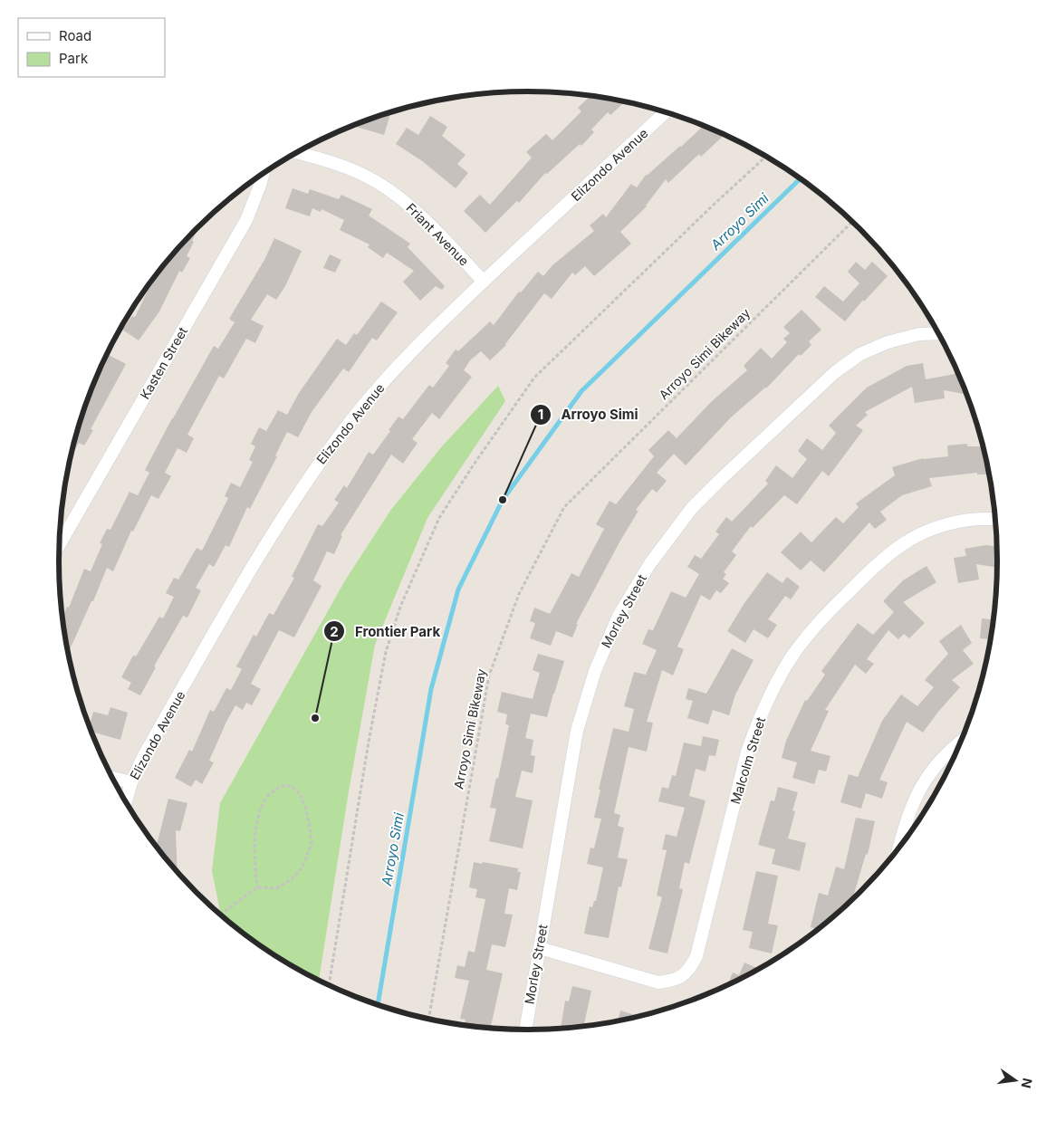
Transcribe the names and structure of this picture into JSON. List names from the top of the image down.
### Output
{
  "streets": {
    "street": [
      "Elizondo Avenue",
      "Friant Avenue",
      "Kasten Street",
      "Morley Street",
      "Malcolm Street"
    ],
    "path": ["Arroyo Simi Bikeway"]
  },
  "crossings": [
    ["Elizondo Avenue", "Friant Avenue"],
    ["Morley Street", "Malcolm Street"]
  ],
  "water": ["Arroyo Simi"],
  "places": ["Arroyo Simi", "Frontier Park"],
  "legend": ["Road", "Park"],
  "north": "right"
}
